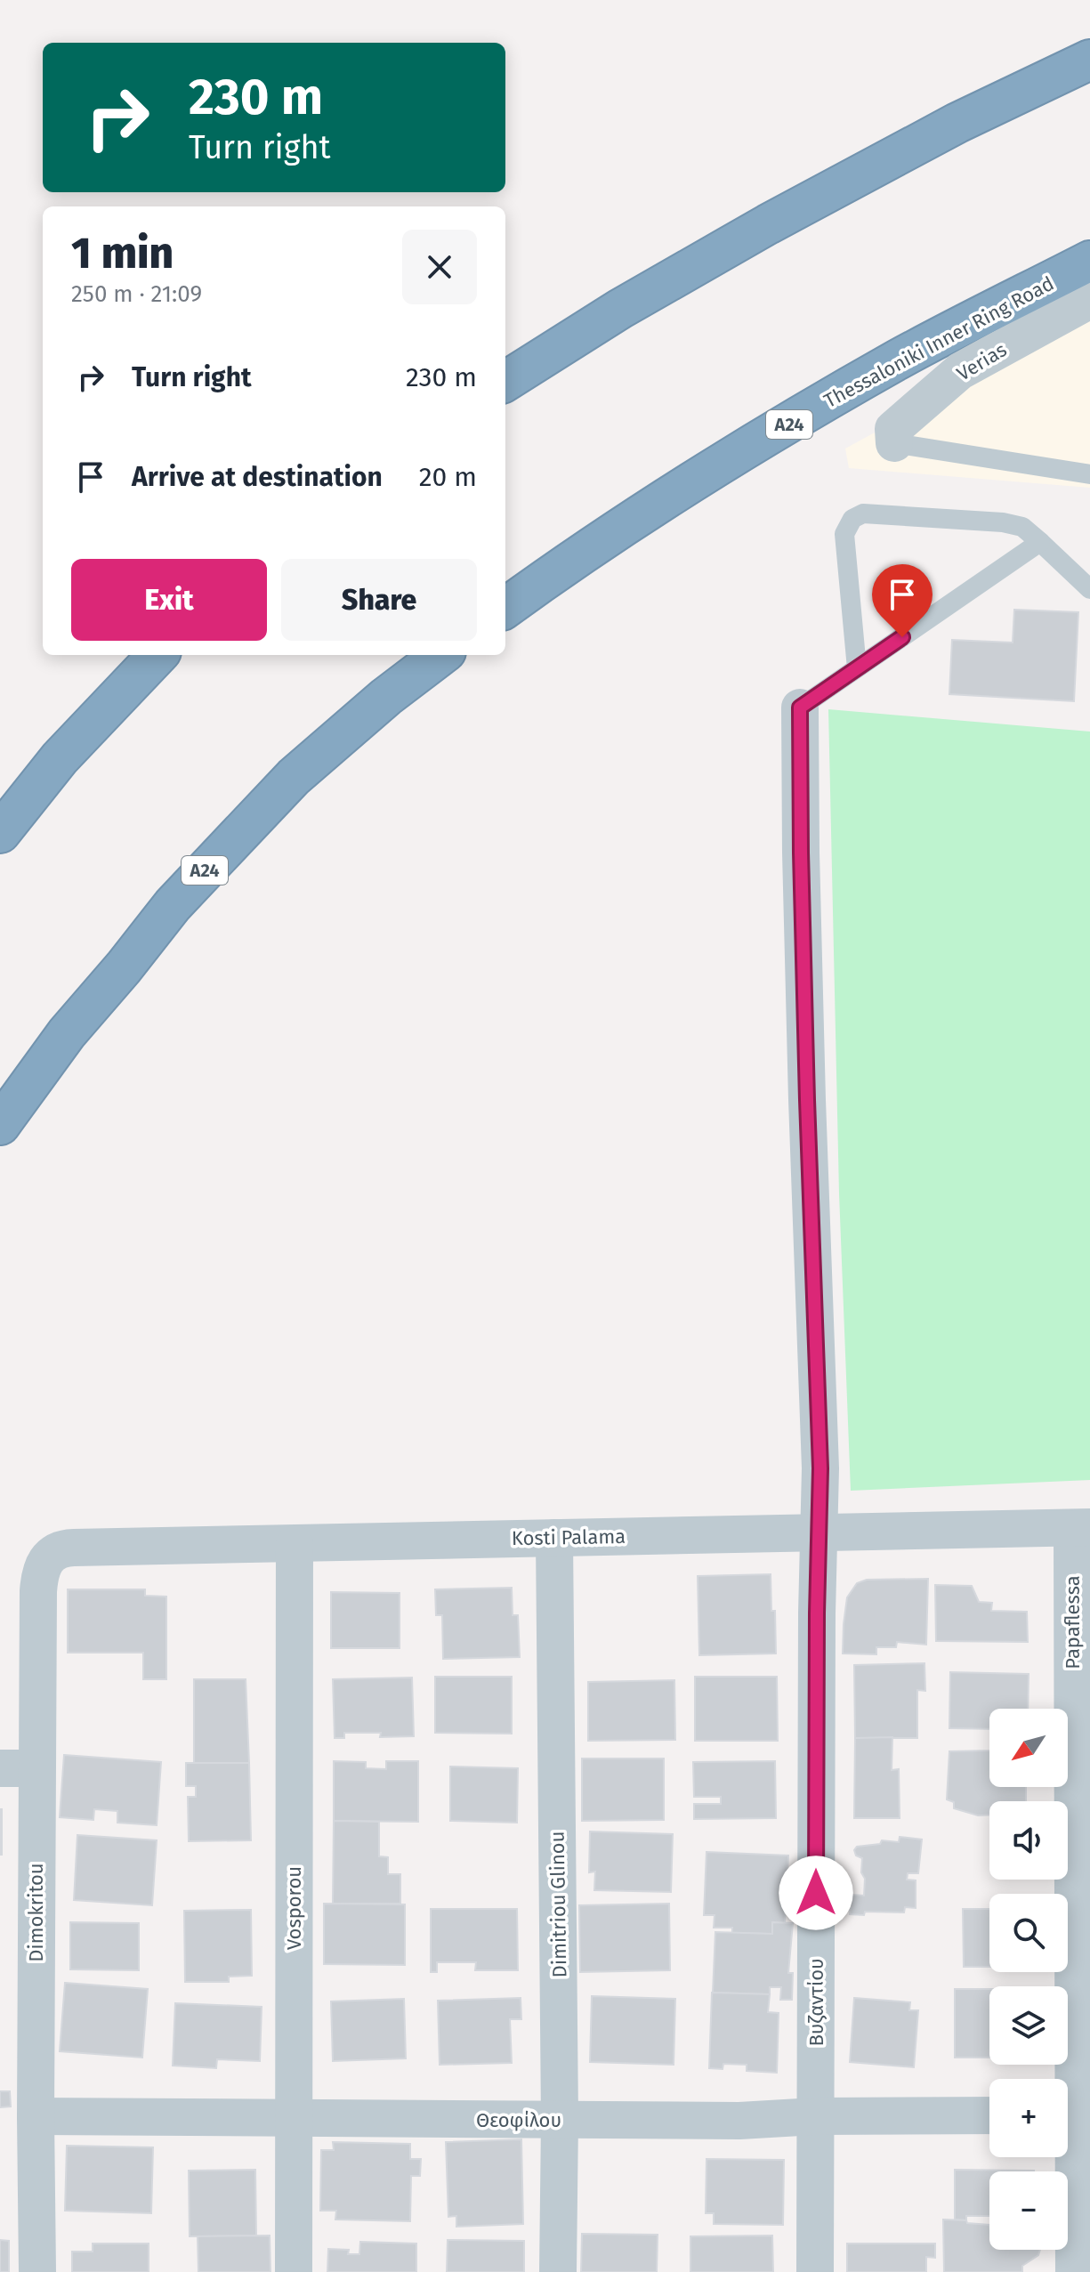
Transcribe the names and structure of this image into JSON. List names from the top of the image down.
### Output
{
  "streets": {
    "highway": ["Thessaloniki Inner Ring Road", "Α24"],
    "street": [
      "Verias",
      "Kosti Palama",
      "Papaflessa",
      "Dimitriou Glinou",
      "Vosporou",
      "Dimokritou",
      "Βυζαντίου",
      "Θεοφίλου"
    ]
  },
  "crossings": [
    ["Kosti Palama", "Papaflessa"],
    ["Kosti Palama", "Dimitriou Glinou"],
    ["Kosti Palama", "Vosporou"],
    ["Kosti Palama", "Dimokritou"],
    ["Kosti Palama", "Βυζαντίου"],
    ["Dimitriou Glinou", "Θεοφίλου"],
    ["Vosporou", "Θεοφίλου"],
    ["Dimokritou", "Θεοφίλου"],
    ["Βυζαντίου", "Θεοφίλου"]
  ],
  "north": "bottom left",
  "page": {
    "turn": ["230 m", "Turn right"],
    "heading": ["1 min", "250 m · 21:09"],
    "list": [
      {
        "name": "Turn right",
        "value": "230 m"
      },
      {
        "name": "Arrive at destination",
        "value": "20 m"
      }
    ],
    "buttons": ["Exit", "Share"],
    "map_buttons": ["+", "−"]
  }
}
